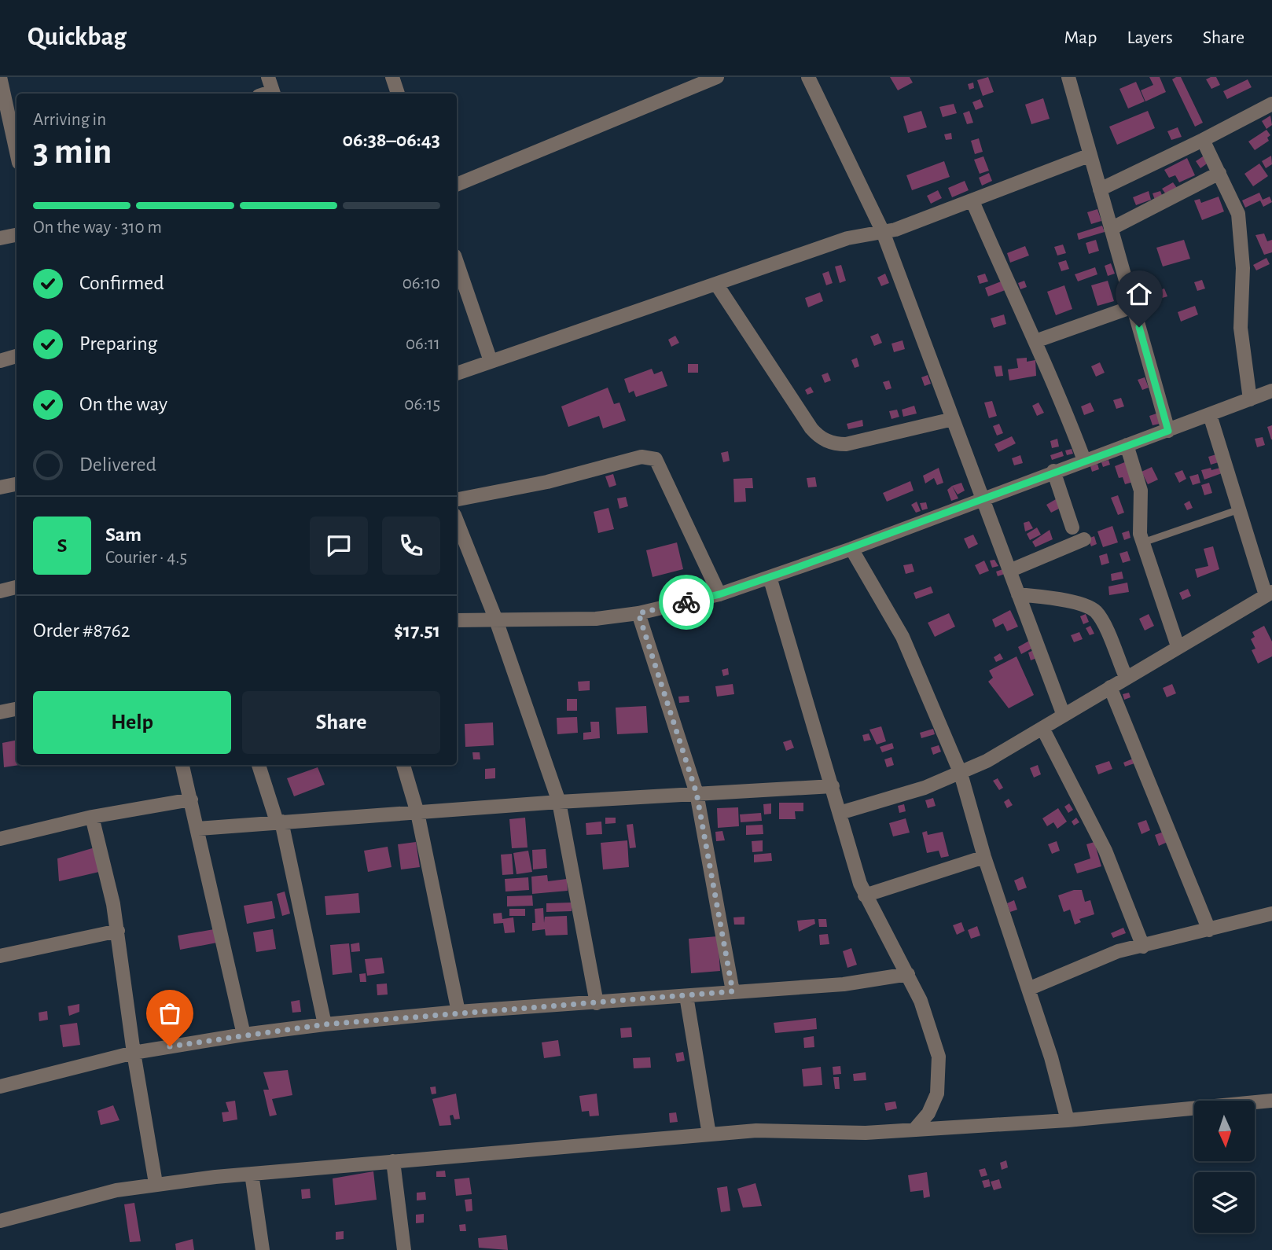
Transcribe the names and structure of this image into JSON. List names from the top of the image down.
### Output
{
  "north": "bottom",
  "page": {
    "header": "Quickbag",
    "nav": ["Map", "Layers", "Share"],
    "heading": ["3 min", "Arriving in", "06:38–06:43"],
    "panel": [
      "Sam",
      "Courier · 4.5",
      "Order #8762",
      "$17.51"
    ],
    "bar": "On the way · 310 m",
    "list": [
      ["Confirmed", "06:10"],
      ["Preparing", "06:11"],
      ["On the way", "06:15"],
      "Delivered"
    ],
    "round": "S",
    "buttons": ["Help", "Share"]
  }
}
